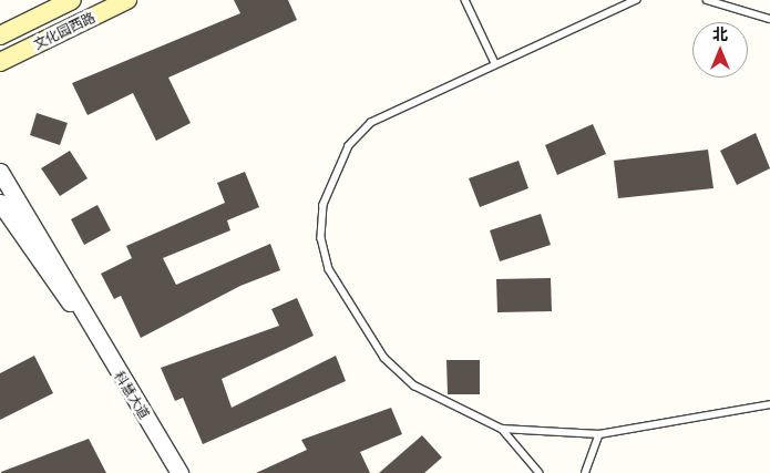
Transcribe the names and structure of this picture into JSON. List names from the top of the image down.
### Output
{
  "streets": {
    "main road": ["文化园西路"],
    "street": ["科慧大道"]
  },
  "north": "top"
}
